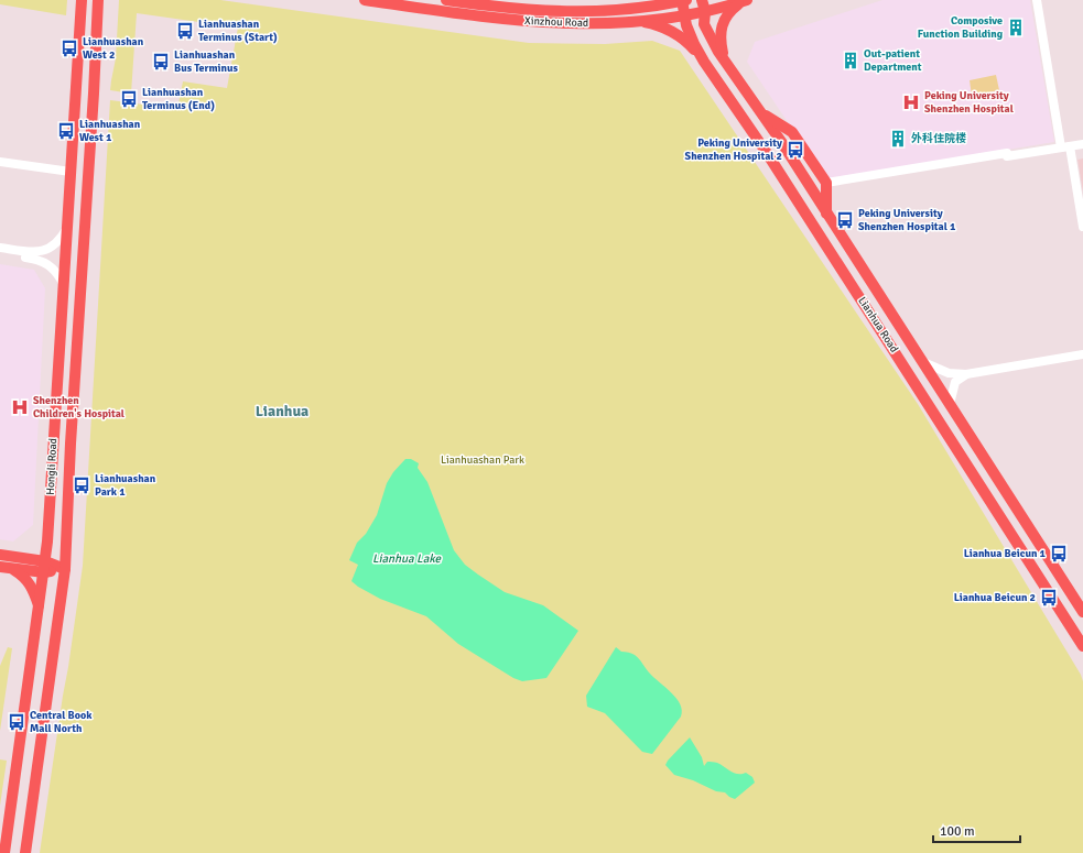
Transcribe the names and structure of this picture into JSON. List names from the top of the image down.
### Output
{
  "streets": {
    "main road": ["Xinzhou Road", "Lianhua Road", "Hongli Road"]
  },
  "crossings": [
    ["Xinzhou Road", "Lianhua Road"]
  ],
  "districts": ["Lianhua"],
  "water": ["Lianhua Lake"],
  "parks": ["Lianhuashan Park"],
  "places": {
    "building": ["Composive Function Building", "Out-patient Department", "外科住院楼"],
    "bus stop": [
      "Lianhuashan Terminus (Start)",
      "Lianhuashan West 2",
      "Lianhuashan Bus Terminus",
      "Lianhuashan Terminus (End)",
      "Lianhuashan West 1",
      "Peking University Shenzhen Hospital 2",
      "Peking University Shenzhen Hospital 1",
      "Lianhuashan Park 1",
      "Lianhua Beicun 1",
      "Lianhua Beicun 2",
      "Central Book Mall North"
    ],
    "hospital": ["Peking University Shenzhen Hospital", "Shenzhen Children's Hospital"]
  },
  "scale_bar": "100 m"
}
